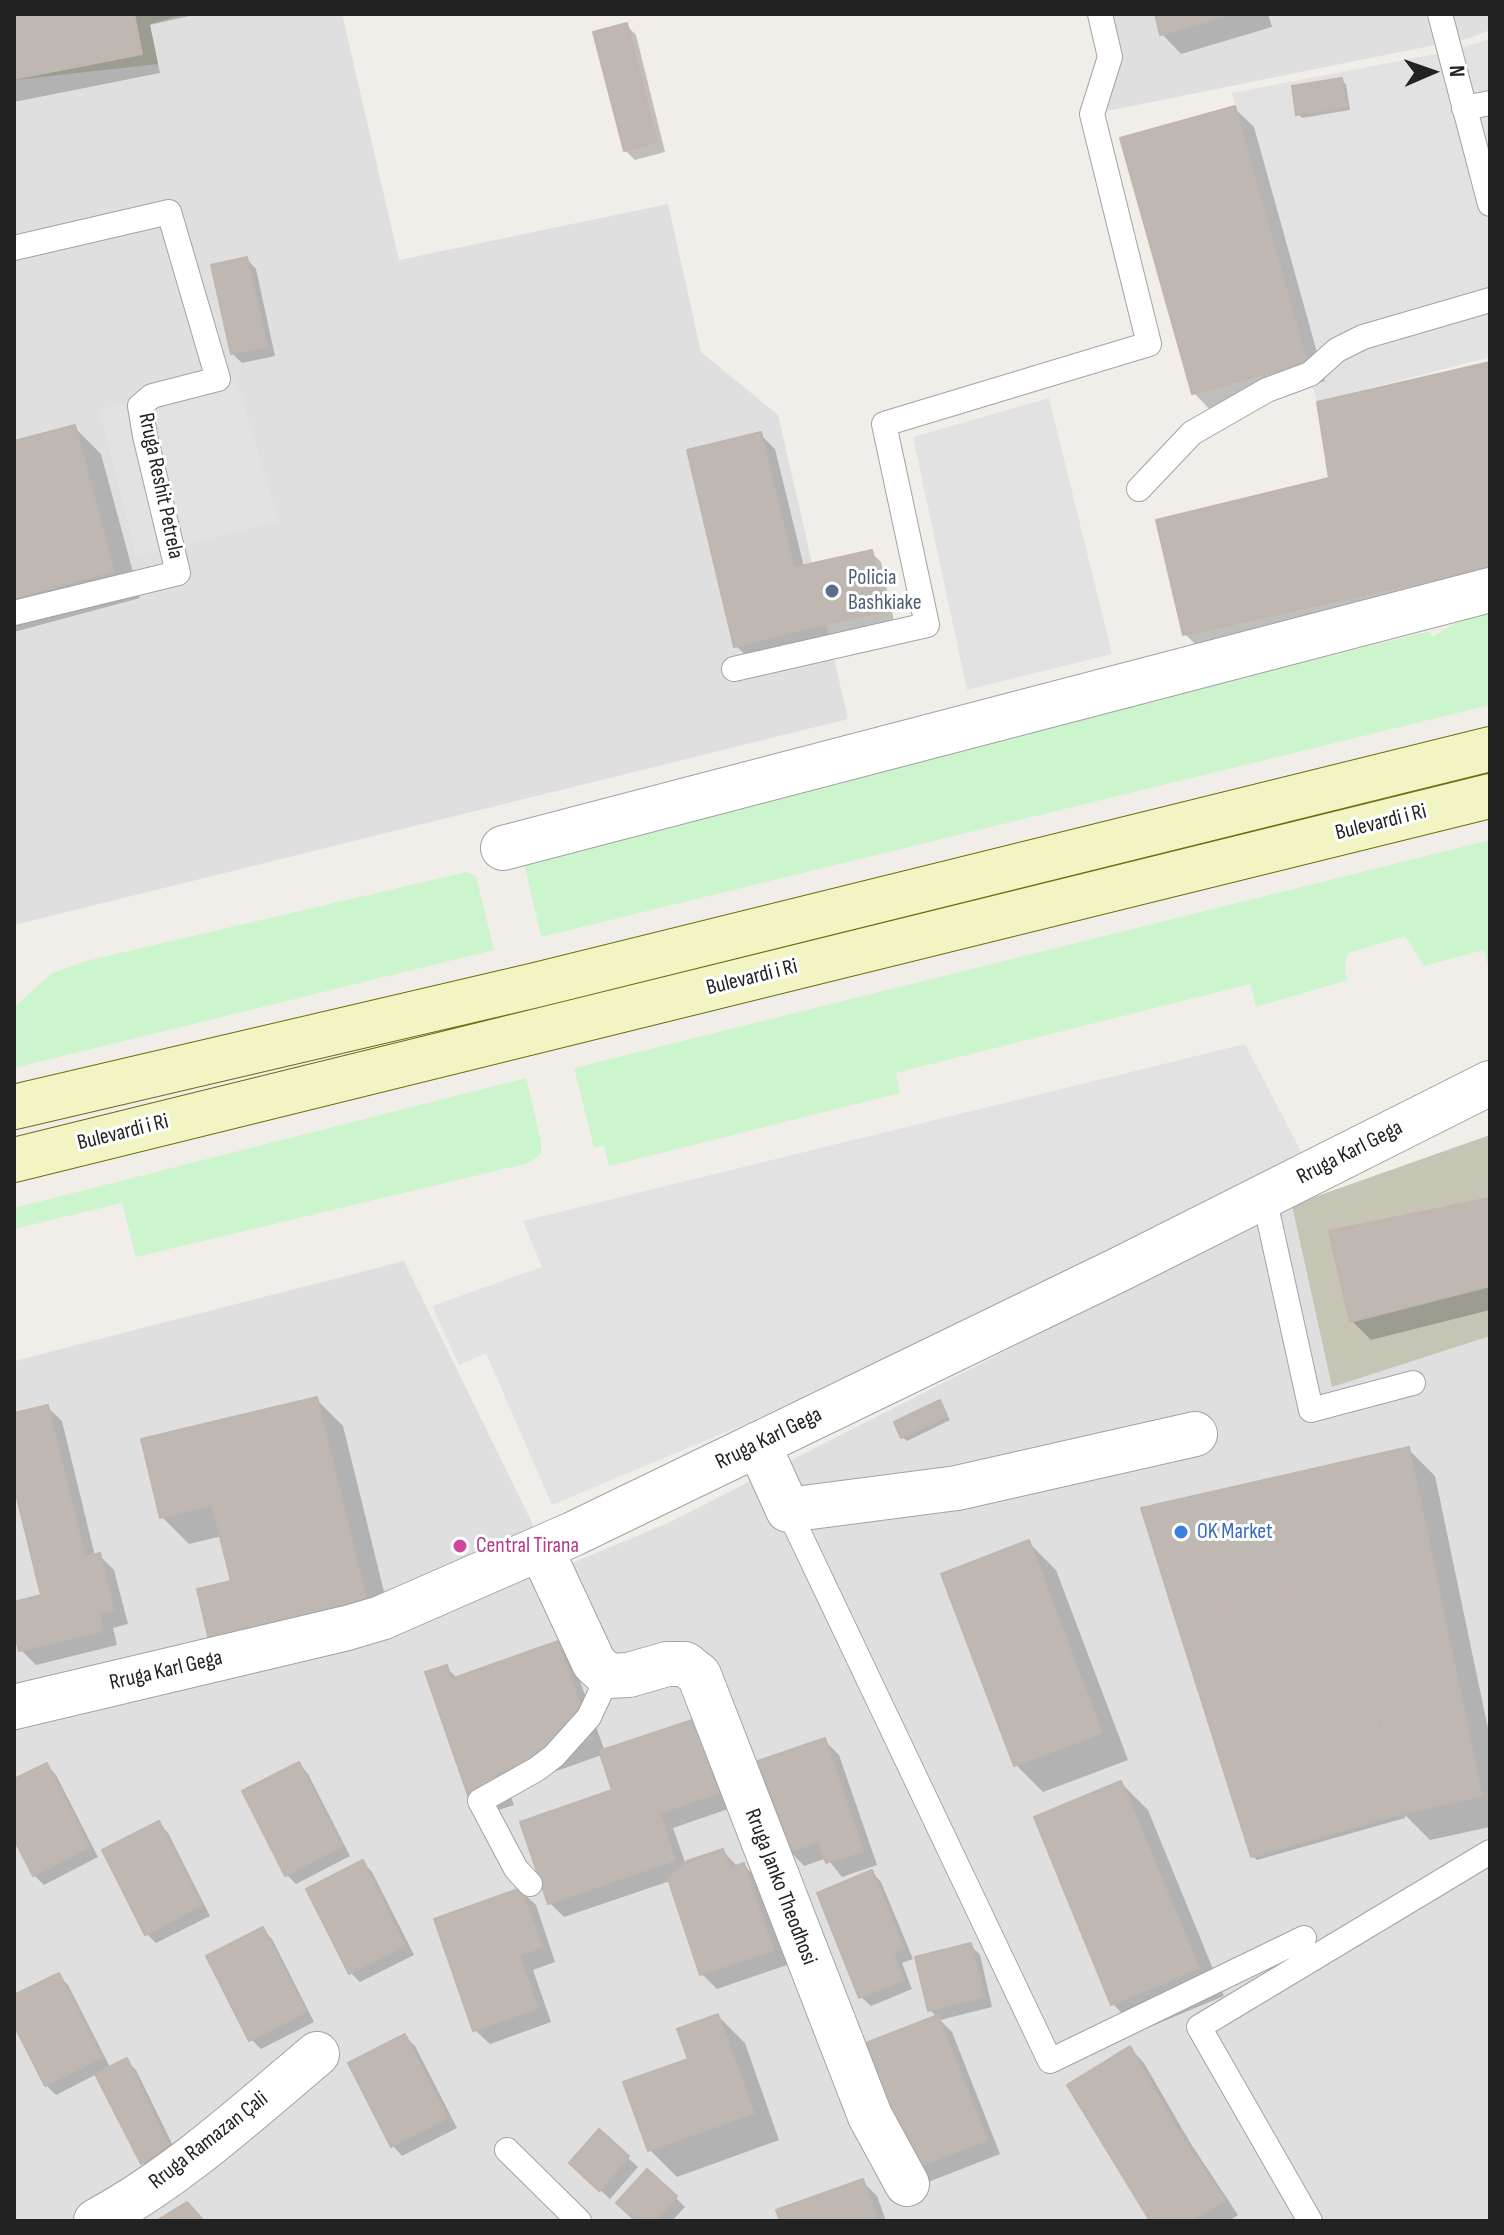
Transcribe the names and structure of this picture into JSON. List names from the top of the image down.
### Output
{
  "streets": {
    "main road": ["Bulevardi i Ri"],
    "street": ["Rruga Karl Gega", "Rruga Janko Theodhosi", "Rruga Ramazan Çali"],
    "lane": ["Rruga Reshit Petrela"]
  },
  "places": ["Policia Bashkiake", "OK Market", "Central Tirana"],
  "north": "right"
}
